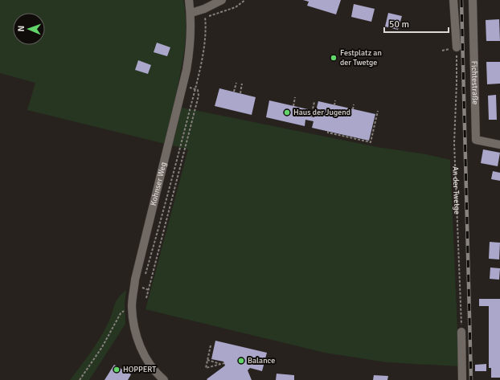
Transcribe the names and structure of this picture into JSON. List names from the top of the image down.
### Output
{
  "streets": {
    "street": ["Fichtestraße", "Kohnser Weg"],
    "path": ["An der Twetge"]
  },
  "places": [
    "Festplatz an der Twetge",
    "Haus der Jugend",
    "Balance",
    "HOPPERT"
  ],
  "scale_bar": "50 m",
  "north": "left"
}
